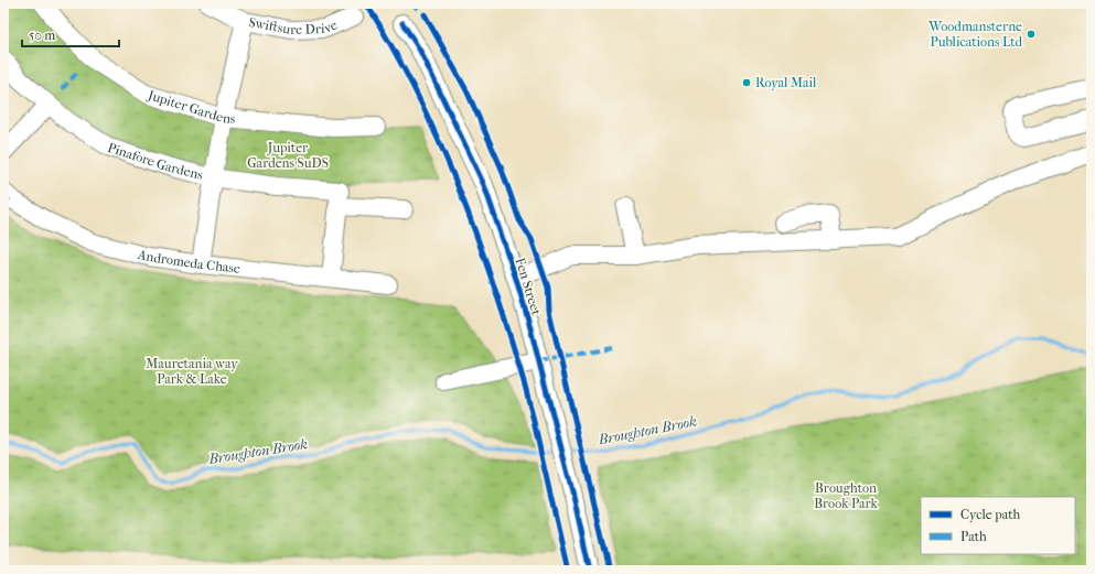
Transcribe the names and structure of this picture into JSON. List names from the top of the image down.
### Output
{
  "streets": {
    "street": [
      "Swiftsure Drive",
      "Jupiter Gardens",
      "Pinafore Gardens",
      "Andromeda Chase",
      "Fen Street"
    ]
  },
  "water": ["Broughton Brook"],
  "parks": ["Jupiter Gardens SuDS", "Mauretania way Park & Lake", "Broughton Brook Park"],
  "places": ["Woodmansterne Publications Ltd", "Royal Mail"],
  "legend": ["Cycle path", "Path"],
  "scale_bar": "50 m"
}
